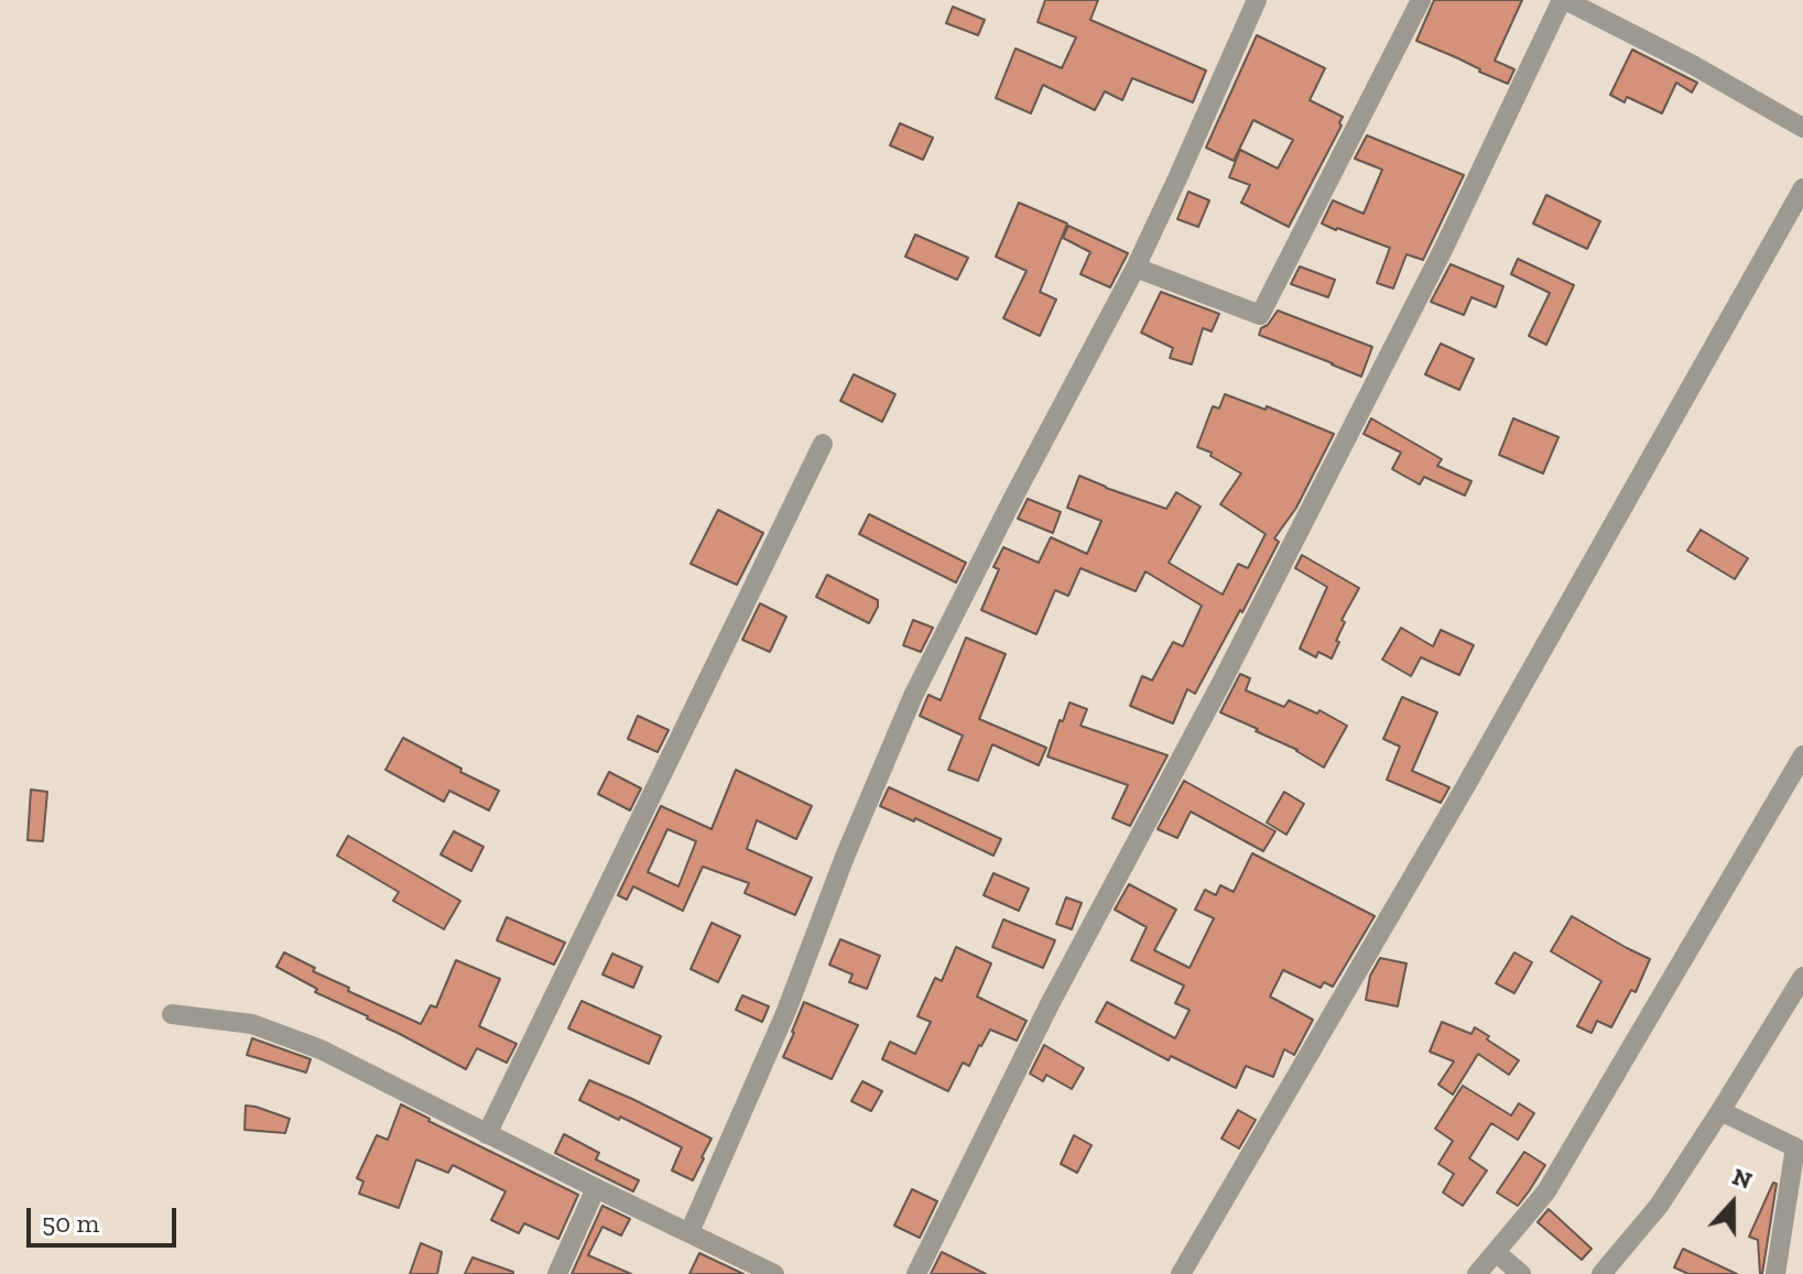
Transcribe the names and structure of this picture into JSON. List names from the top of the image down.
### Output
{
  "scale_bar": "50 m",
  "north": "top"
}
